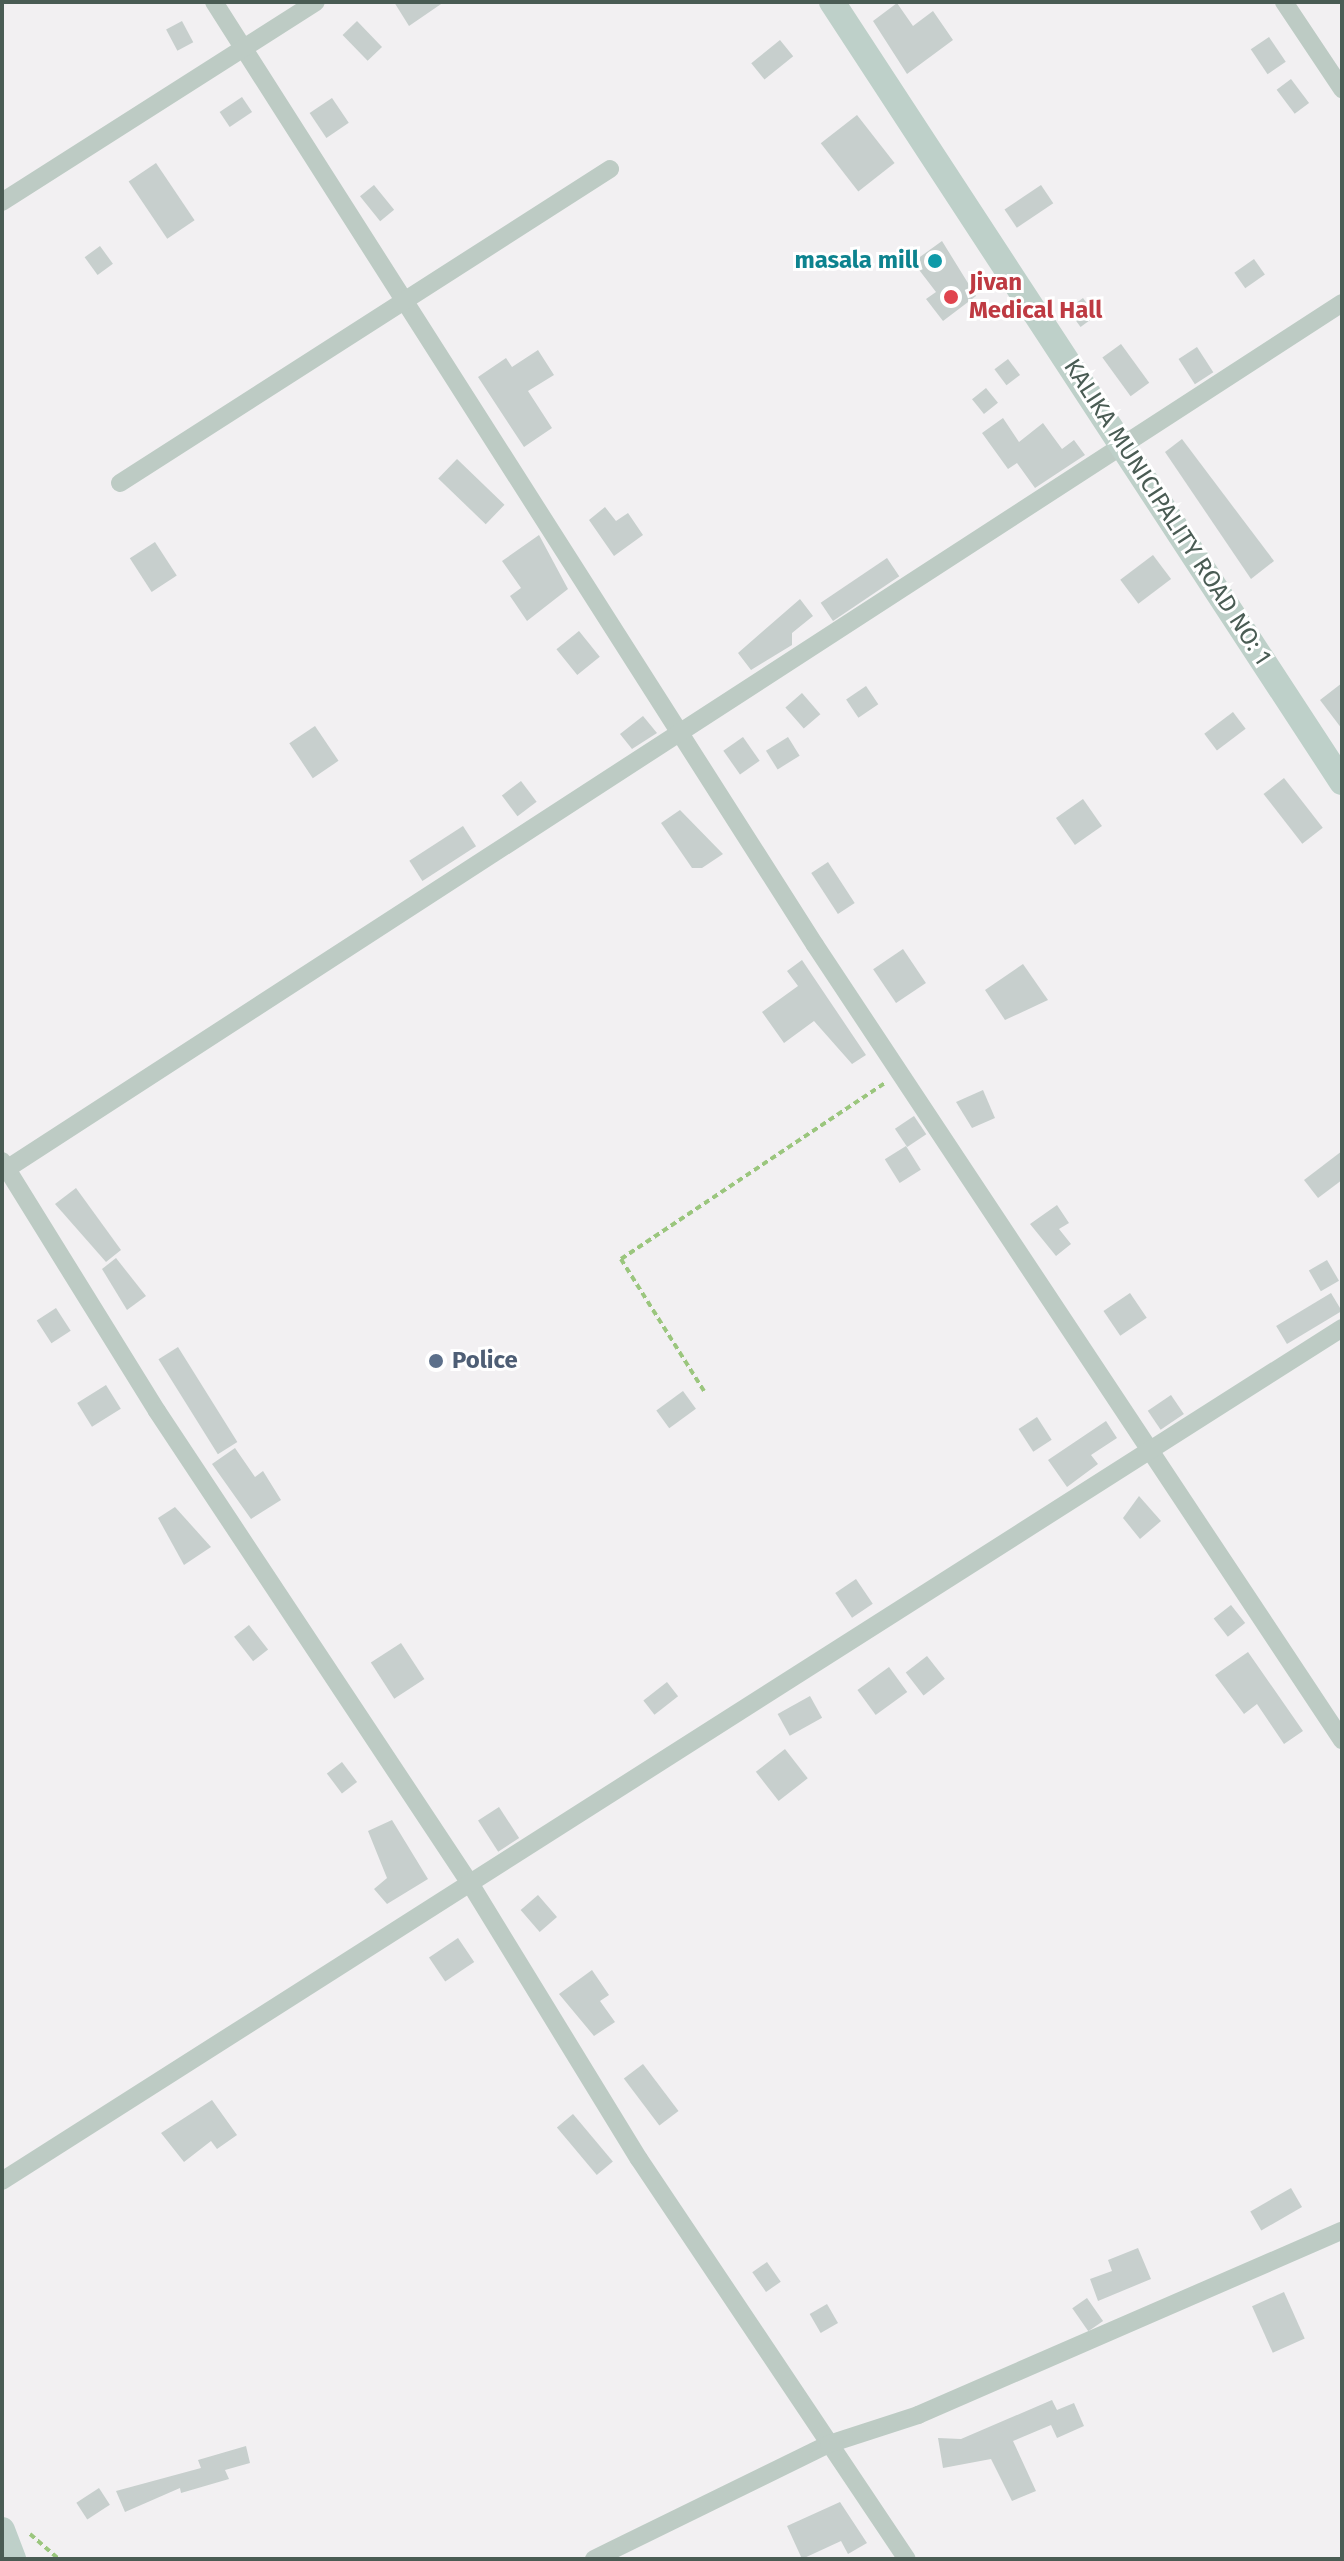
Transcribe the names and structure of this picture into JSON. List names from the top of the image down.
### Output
{
  "streets": {
    "street": ["KALIKA MUNICIPALITY ROAD NO: 1"]
  },
  "places": ["masala mill", "Jivan Medical Hall", "Police"]
}
